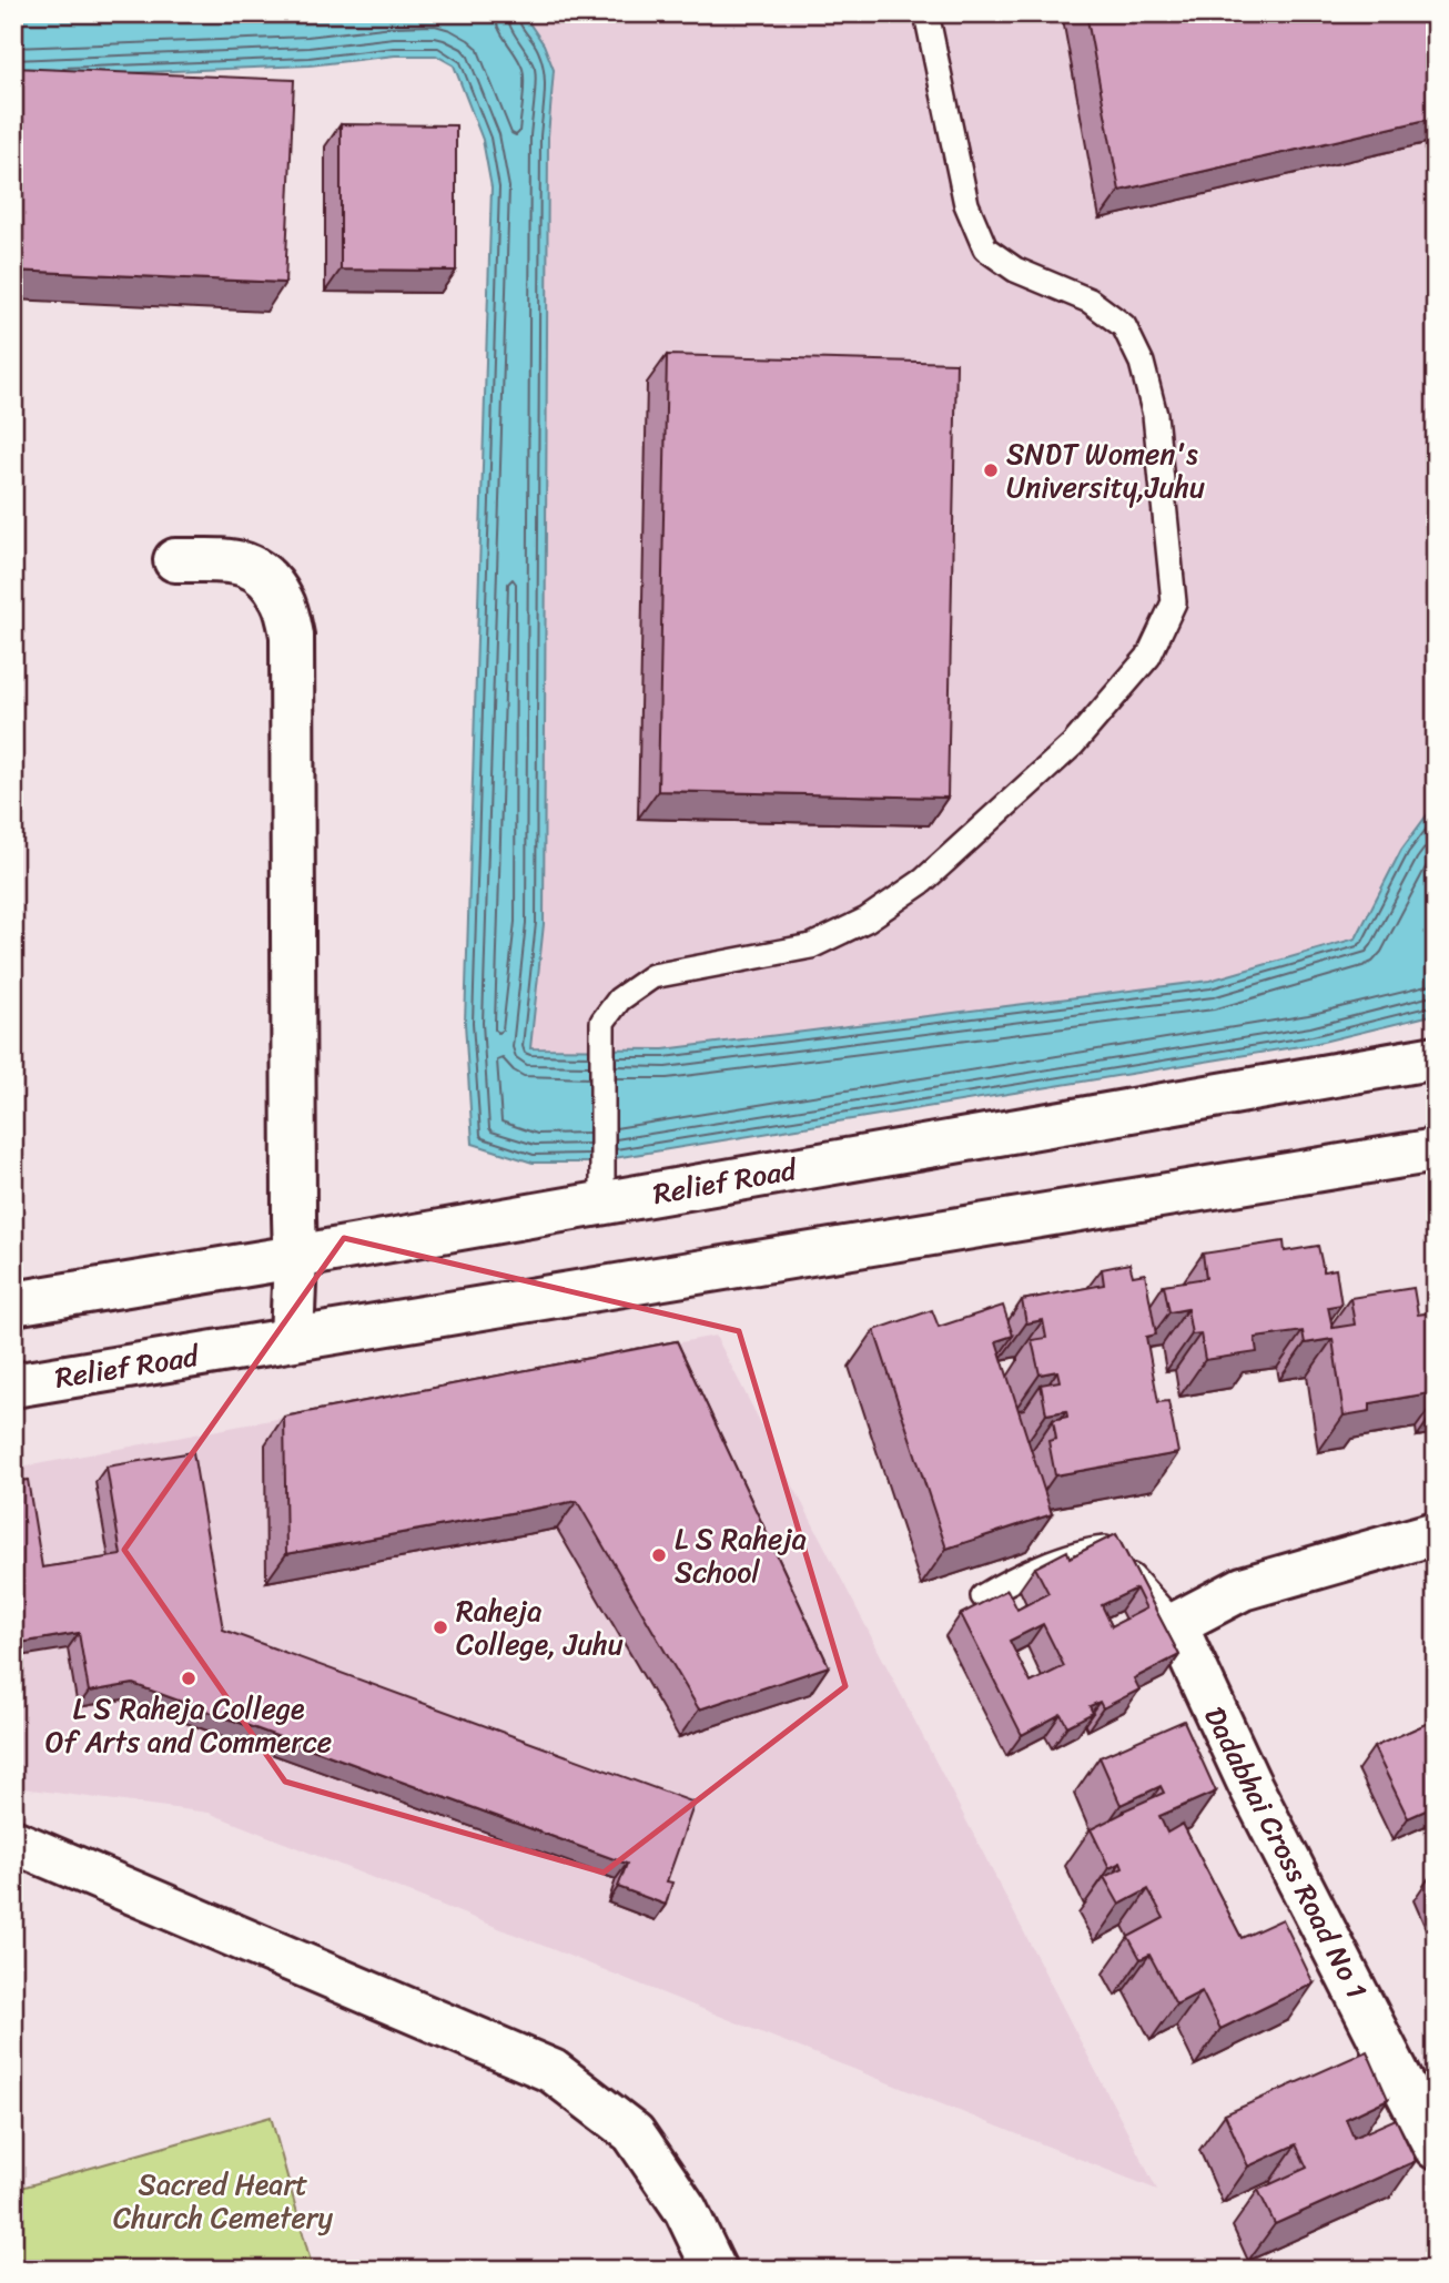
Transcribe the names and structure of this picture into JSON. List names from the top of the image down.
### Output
{
  "streets": {
    "street": ["Relief Road", "Dadabhai Cross Road No 1"]
  },
  "parks": ["Sacred Heart Church Cemetery"],
  "places": [
    "SNDT Women's University,Juhu",
    "L S Raheja School",
    "Raheja College, Juhu",
    "L S Raheja College Of Arts and Commerce"
  ]
}
